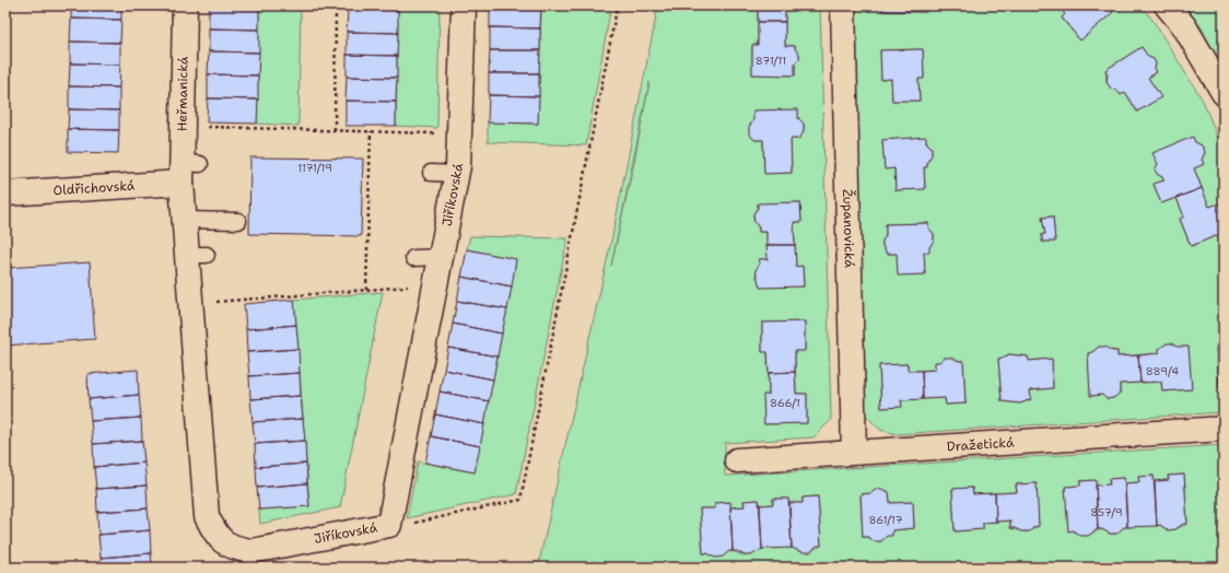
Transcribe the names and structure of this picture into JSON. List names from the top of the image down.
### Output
{
  "streets": {
    "street": [
      "Heřmanická",
      "Oldřichovská",
      "Jiříkovská",
      "Županovická",
      "Dražetická"
    ]
  },
  "crossings": [
    ["Heřmanická", "Oldřichovská"],
    ["Heřmanická", "Jiříkovská"],
    ["Oldřichovská", "Jiříkovská"],
    ["Županovická", "Dražetická"]
  ],
  "house_numbers": [
    "871/11",
    "1171/19",
    "889/4",
    "866/1",
    "857/9",
    "861/17"
  ]
}
